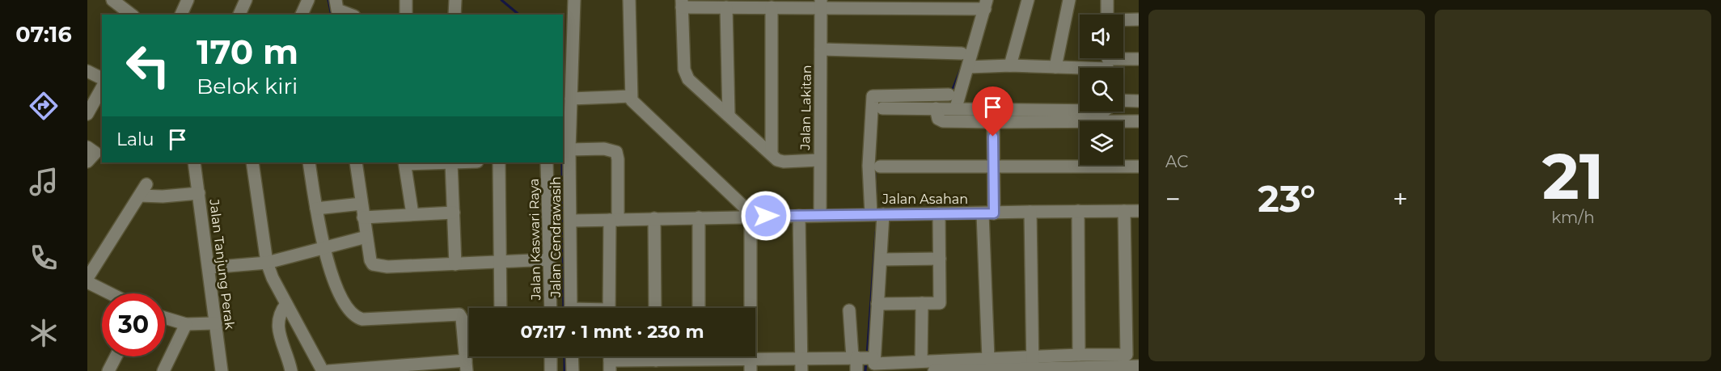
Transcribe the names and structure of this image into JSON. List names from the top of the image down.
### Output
{
  "streets": {
    "street": [
      "Jalan Lakitan",
      "Jalan Asahan",
      "Jalan Cendrawasih",
      "Jalan Kaswari Raya",
      "Jalan Tanjung Perak"
    ]
  },
  "crossings": [
    ["Jalan Lakitan", "Jalan Asahan"],
    ["Jalan Asahan", "Jalan Cendrawasih"]
  ],
  "page": {
    "tabs": "07:16",
    "tile": [
      "AC",
      ["21", "km/h"]
    ],
    "turn": ["170 m", "Belok kiri"],
    "then": "Lalu",
    "heat": ["−", "23°", "+"],
    "limit": "30",
    "trip": "07:17 · 1 mnt · 230 m"
  }
}
